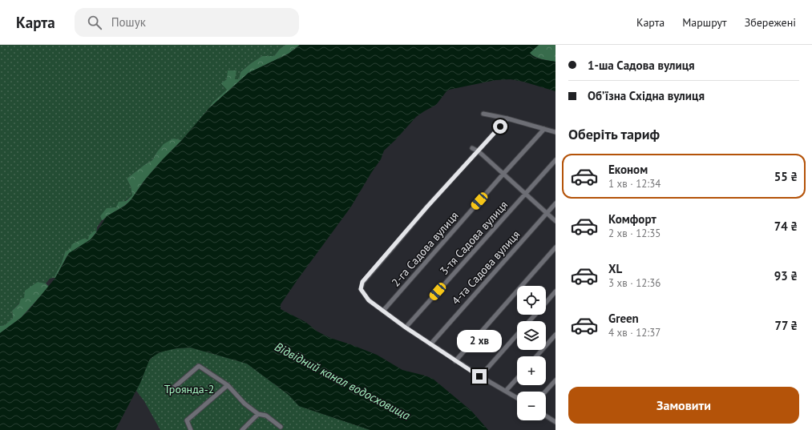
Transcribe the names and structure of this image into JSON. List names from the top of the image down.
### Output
{
  "streets": {
    "street": ["3-тя Садова вулиця", "2-га Садова вулиця", "4-та Садова вулиця"]
  },
  "water": ["Відвідний канал водосховища"],
  "parks": ["Троянда-2"],
  "page": {
    "header": "Карта",
    "search": "Пошук",
    "nav": ["Карта", "Маршрут", "Збережені"],
    "banner": ["1-ша Садова вулиця", "Обʼїзна Східна вулиця"],
    "heading": "Оберіть тариф",
    "list": [
      {
        "name": "Економ",
        "note": "1 хв · 12:34",
        "value": "55 ₴"
      },
      {
        "name": "Комфорт",
        "note": "2 хв · 12:35",
        "value": "74 ₴"
      },
      {
        "name": "XL",
        "note": "3 хв · 12:36",
        "value": "93 ₴"
      },
      {
        "name": "Green",
        "note": "4 хв · 12:37",
        "value": "77 ₴"
      }
    ],
    "map_buttons": ["+", "−"],
    "bubble": "2 хв",
    "buttons": "Замовити"
  }
}
